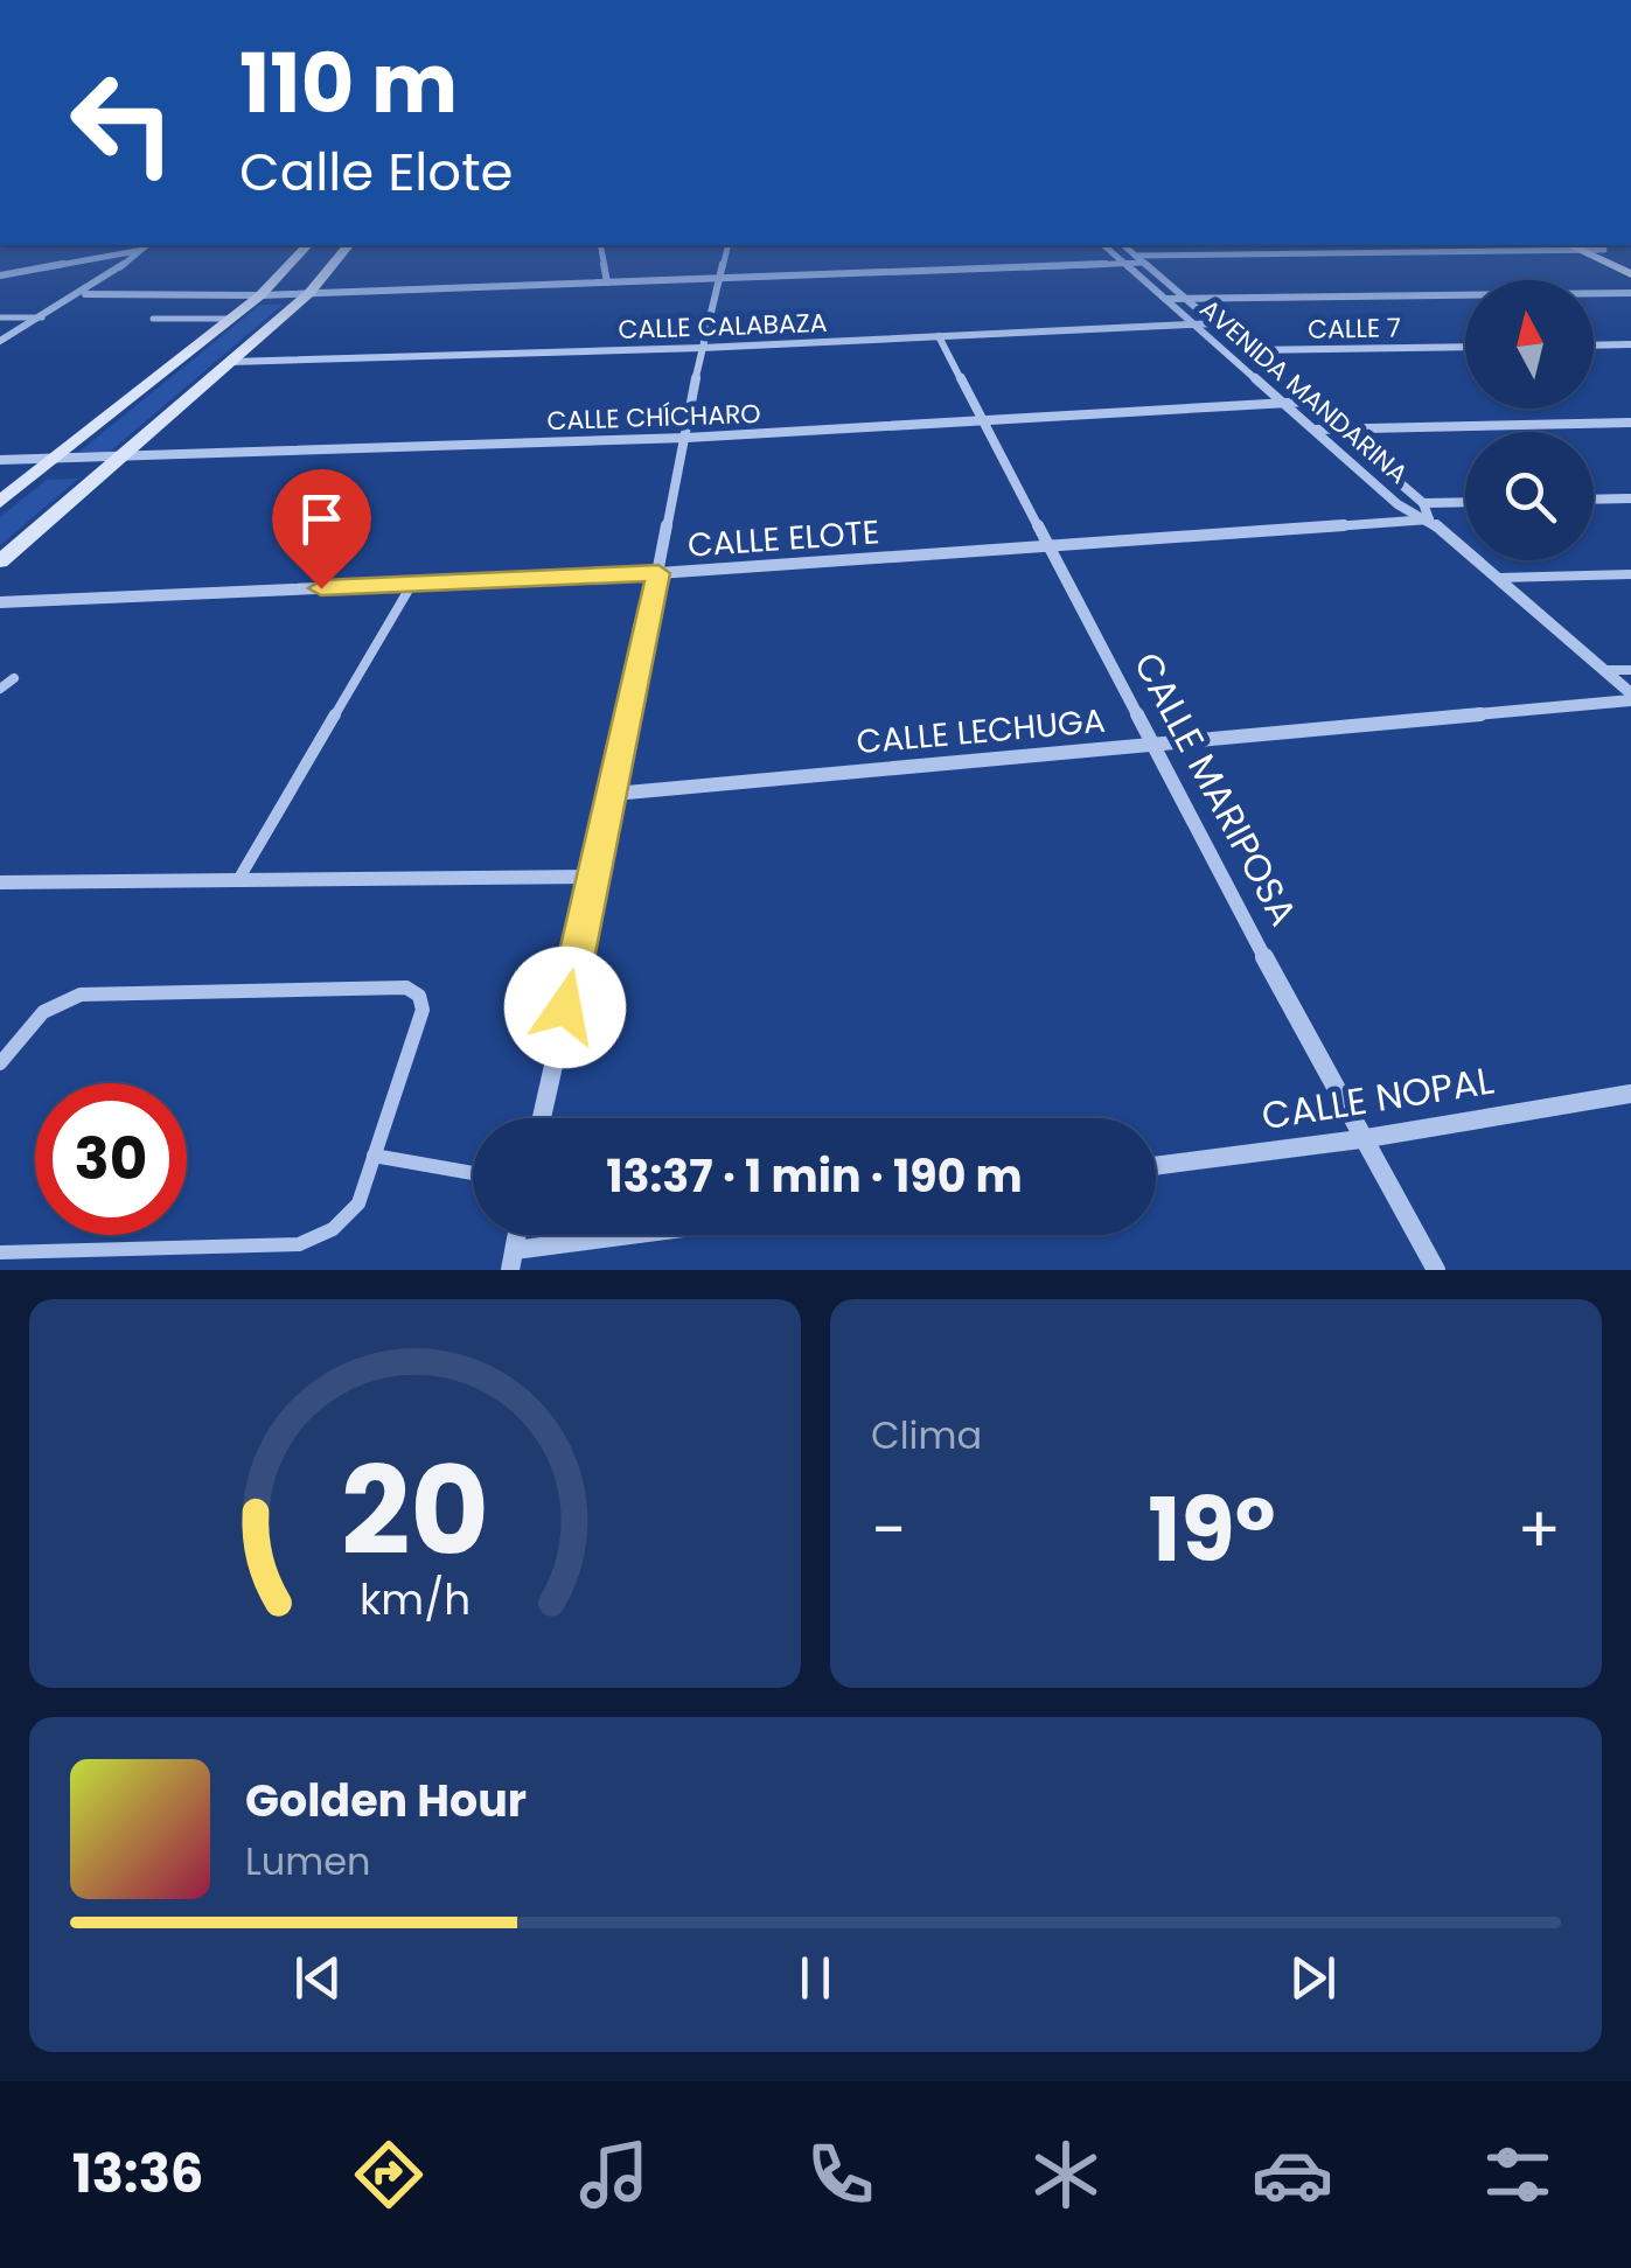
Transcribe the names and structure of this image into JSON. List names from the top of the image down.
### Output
{
  "streets": {
    "street": [
      "CALLE CALABAZA",
      "CALLE 7",
      "AVENIDA MANDARINA",
      "CALLE CHÍCHARO",
      "CALLE ELOTE",
      "CALLE LECHUGA",
      "CALLE MARIPOSA",
      "CALLE NOPAL"
    ]
  },
  "crossings": [
    ["CALLE CALABAZA", "AVENIDA MANDARINA"],
    ["CALLE CALABAZA", "CALLE MARIPOSA"],
    ["CALLE 7", "AVENIDA MANDARINA"],
    ["AVENIDA MANDARINA", "CALLE CHÍCHARO"],
    ["AVENIDA MANDARINA", "CALLE ELOTE"],
    ["AVENIDA MANDARINA", "CALLE LECHUGA"],
    ["CALLE CHÍCHARO", "CALLE MARIPOSA"],
    ["CALLE ELOTE", "CALLE MARIPOSA"],
    ["CALLE LECHUGA", "CALLE MARIPOSA"],
    ["CALLE MARIPOSA", "CALLE NOPAL"]
  ],
  "north": "top",
  "page": {
    "turn": ["110 m", "Calle Elote"],
    "limit": "30",
    "trip": "13:37 · 1 min · 190 m",
    "tile": "Clima",
    "heat": ["−", "19°", "+"],
    "song": ["Golden Hour", "Lumen"],
    "tabs": "13:36",
    "gauge": ["20", "km/h"]
  }
}
